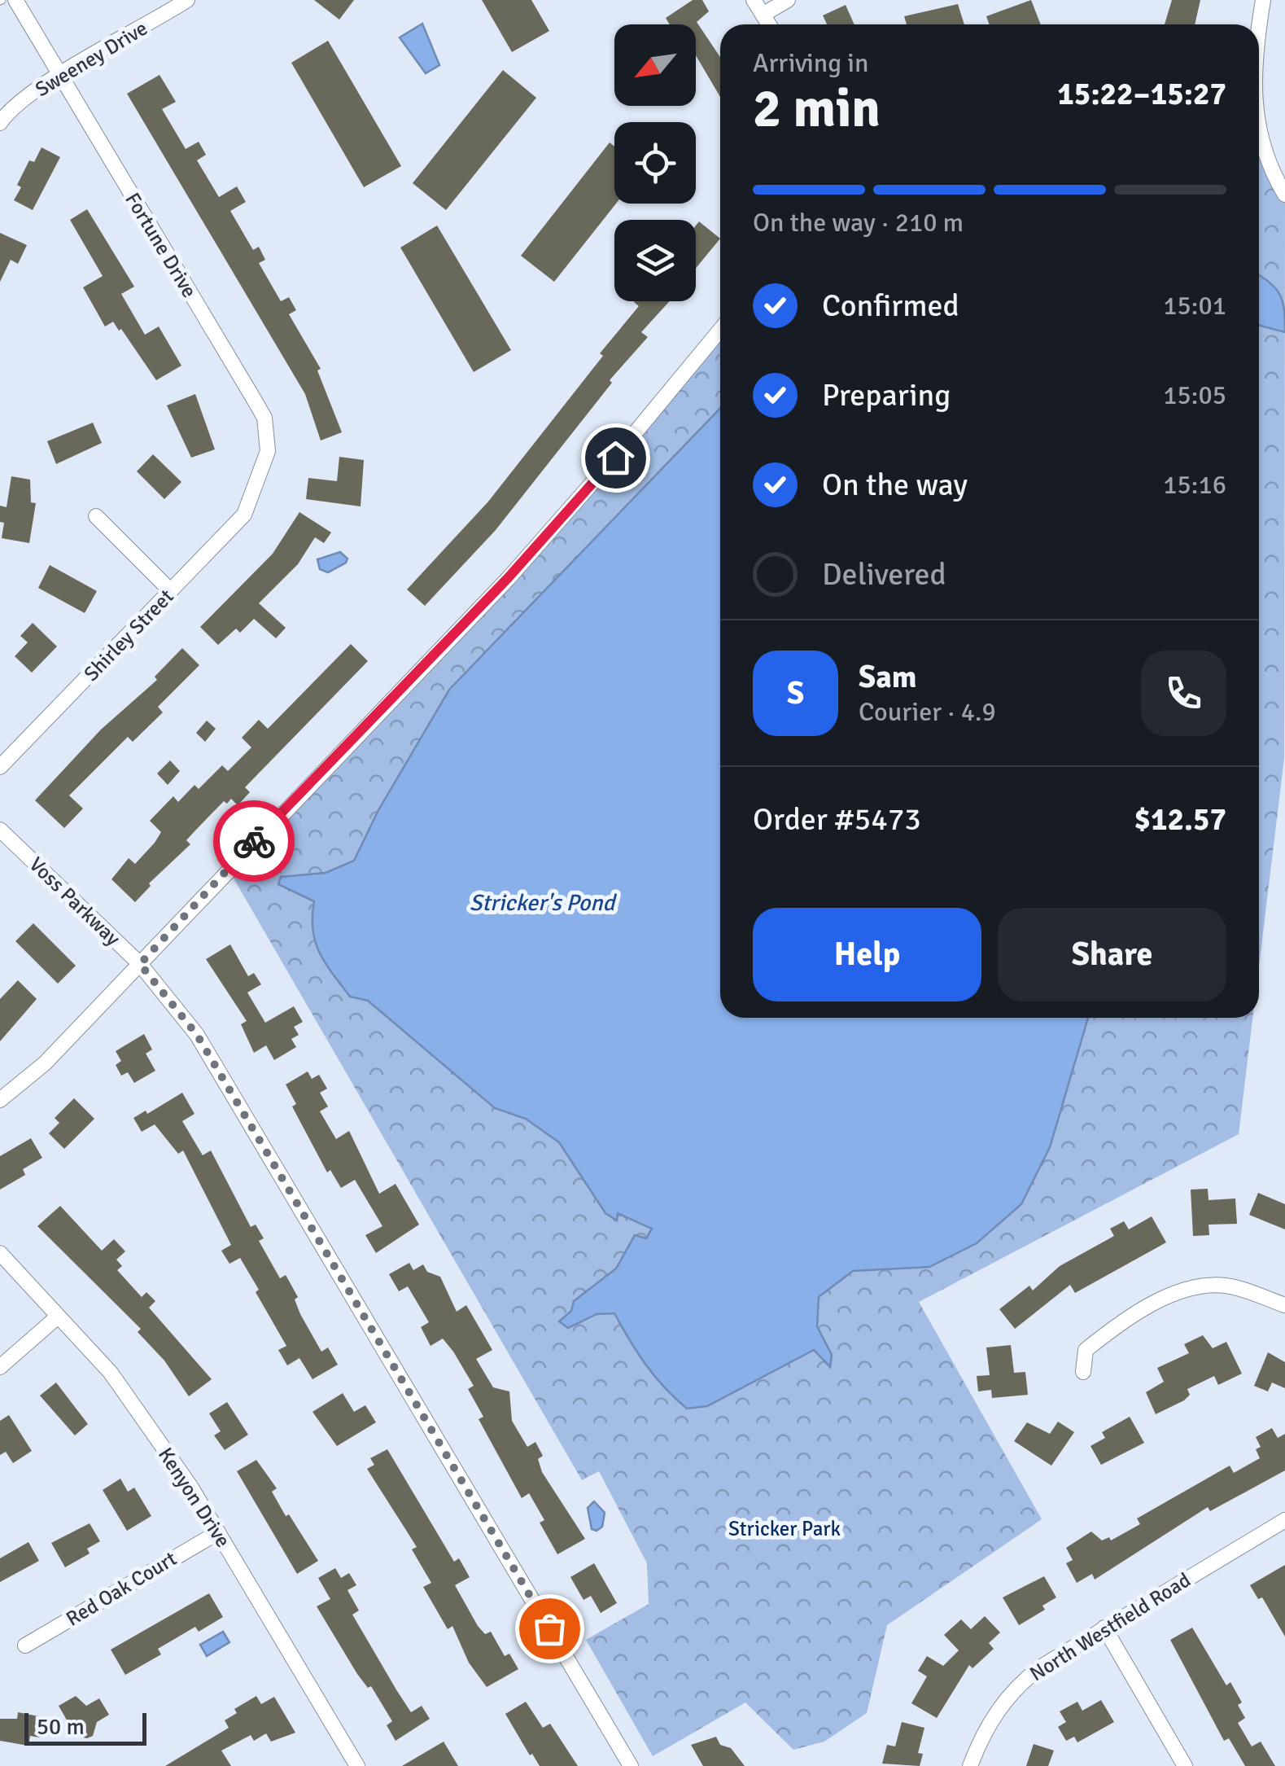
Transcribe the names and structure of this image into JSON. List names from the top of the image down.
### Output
{
  "streets": {
    "street": [
      "Sweeney Drive",
      "Fortune Drive",
      "Shirley Street",
      "Voss Parkway",
      "Kenyon Drive",
      "Red Oak Court",
      "North Westfield Road"
    ]
  },
  "crossings": [
    ["Sweeney Drive", "Fortune Drive"],
    ["Fortune Drive", "Shirley Street"],
    ["Kenyon Drive", "Red Oak Court"]
  ],
  "water": ["Stricker's Pond"],
  "parks": ["Stricker Park"],
  "scale_bar": "50 m",
  "north": "bottom left",
  "page": {
    "heading": ["2 min", "Arriving in", "15:22–15:27"],
    "panel": [
      "Sam",
      "Courier · 4.9",
      "Order #5473",
      "$12.57"
    ],
    "bar": "On the way · 210 m",
    "list": [
      ["Confirmed", "15:01"],
      ["Preparing", "15:05"],
      ["On the way", "15:16"],
      "Delivered"
    ],
    "round": "S",
    "buttons": ["Help", "Share"],
    "scale": "50 m"
  }
}
